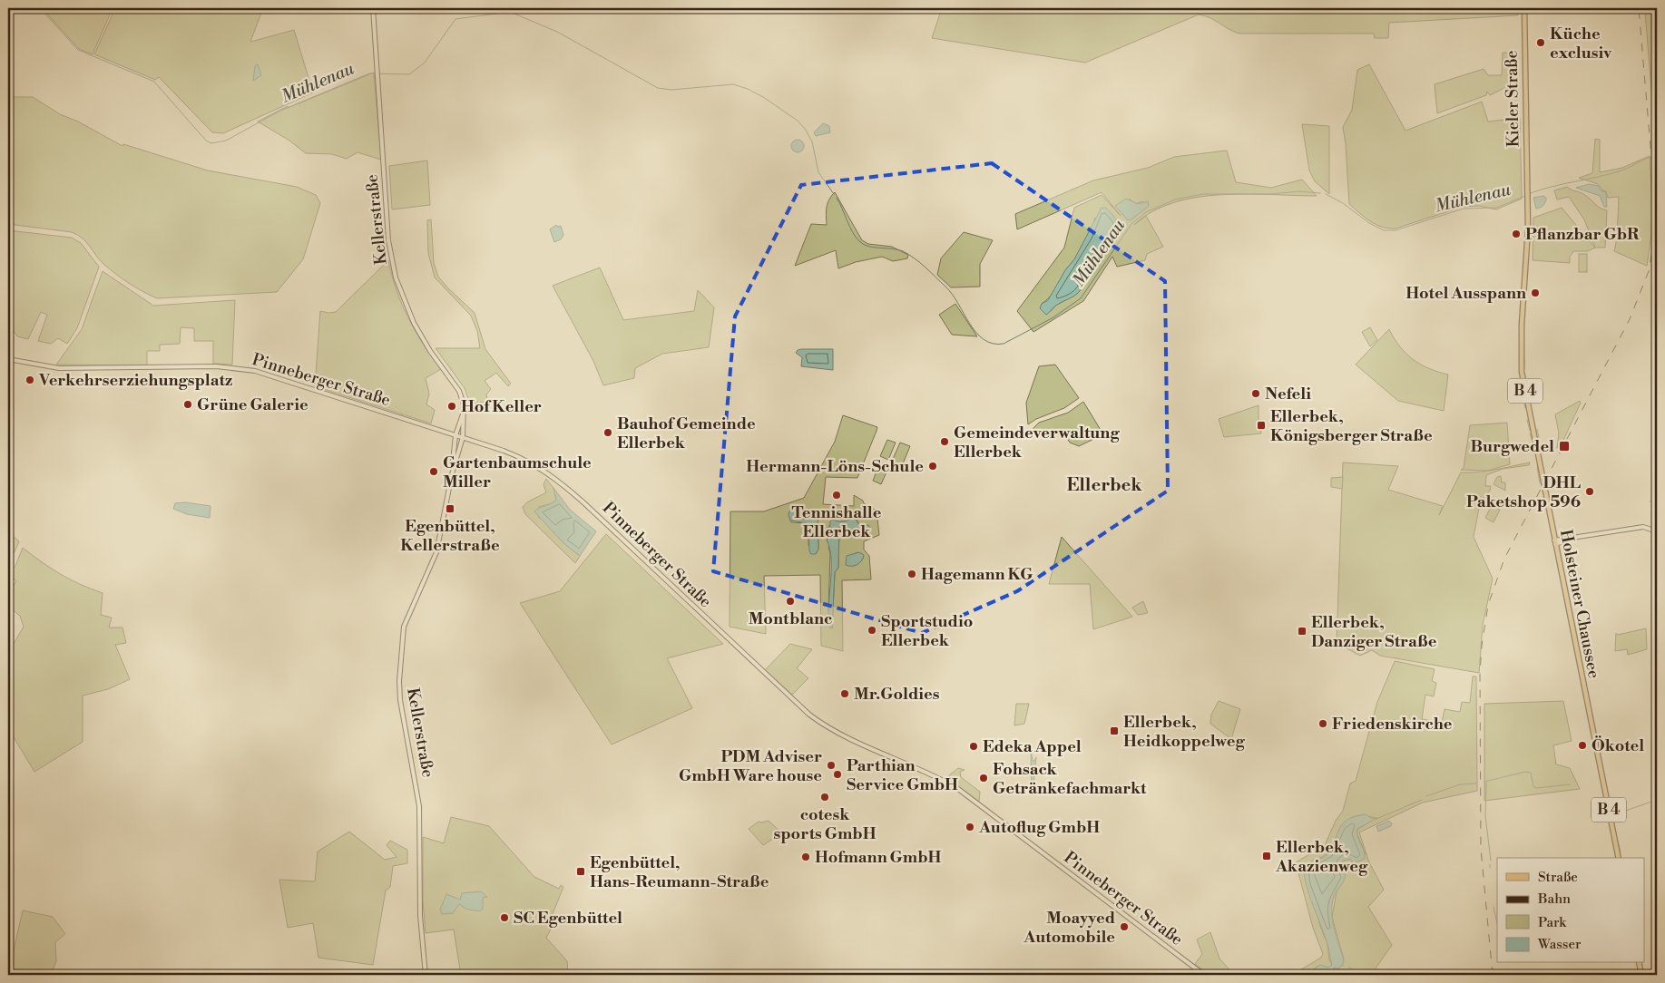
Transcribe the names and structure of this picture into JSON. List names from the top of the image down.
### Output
{
  "streets": {
    "main road": [
      "Kieler Straße",
      "Kellerstraße",
      "Pinneberger Straße",
      "B 4",
      "Holsteiner Chaussee"
    ]
  },
  "crossings": [
    ["Kieler Straße", "Holsteiner Chaussee"],
    ["Kellerstraße", "Pinneberger Straße"]
  ],
  "districts": ["Ellerbek"],
  "water": ["Mühlenau"],
  "places": {
    "other": [
      "Küche exclusiv",
      "Pflanzbar GbR",
      "Hotel Ausspann",
      "Verkehrserziehungsplatz",
      "Nefeli",
      "Grüne Galerie",
      "Hof Keller",
      "Bauhof Gemeinde Ellerbek",
      "Gemeindeverwaltung Ellerbek",
      "Hermann-Löns-Schule",
      "Gartenbaumschule Miller",
      "DHL Paketshop 596",
      "Tennishalle Ellerbek",
      "Hagemann KG",
      "Montblanc",
      "Sportstudio Ellerbek",
      "Mr.Goldies",
      "Friedenskirche",
      "Ökotel",
      "Edeka Appel",
      "PDM Adviser GmbH Ware house",
      "Parthian Service GmbH",
      "Fohsack Getränkefachmarkt",
      "cotesk sports GmbH",
      "Autoflug GmbH",
      "Hofmann GmbH",
      "SC Egenbüttel",
      "Moayyed Automobile"
    ],
    "transit": [
      "Ellerbek, Königsberger Straße",
      "Burgwedel",
      "Egenbüttel, Kellerstraße",
      "Ellerbek, Danziger Straße",
      "Ellerbek, Heidkoppelweg",
      "Ellerbek, Akazienweg",
      "Egenbüttel, Hans-Reumann-Straße"
    ]
  },
  "legend": [
    "Straße",
    "Bahn",
    "Park",
    "Wasser"
  ]
}
